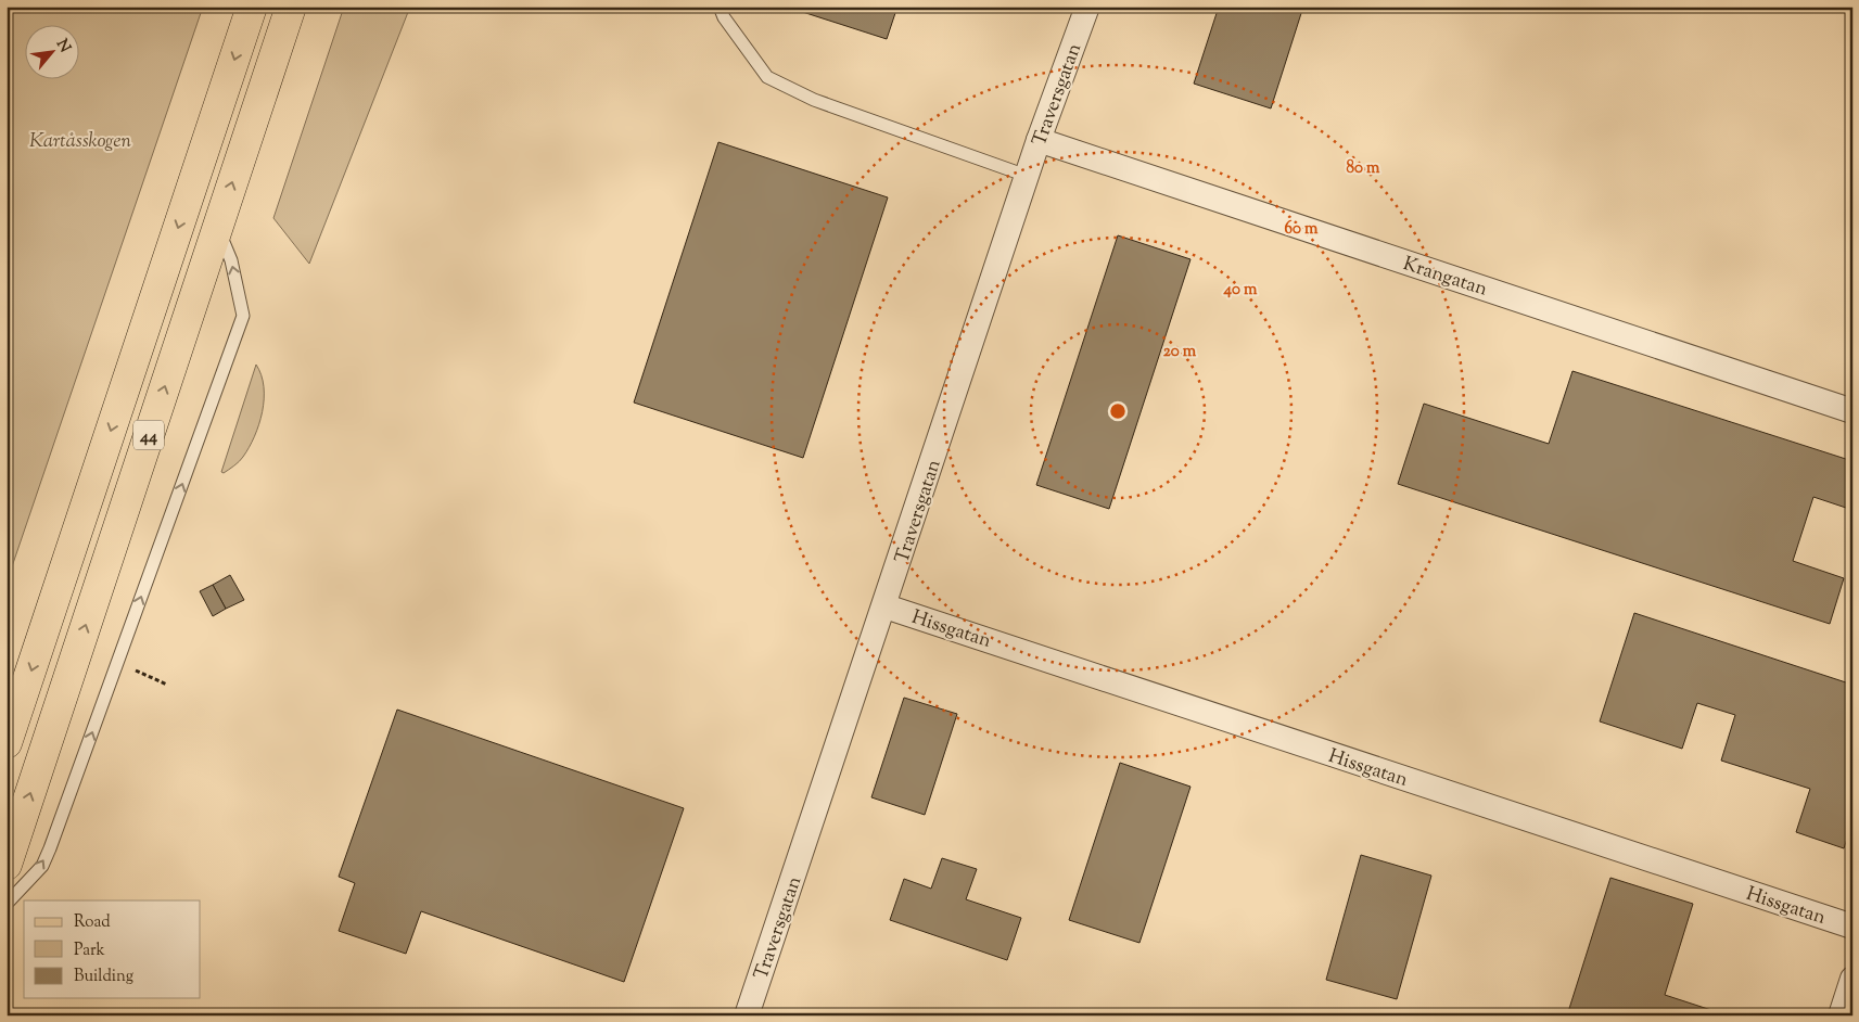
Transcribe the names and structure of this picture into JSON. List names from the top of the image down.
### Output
{
  "streets": {
    "main road": ["44"],
    "street": ["Traversgatan", "Krangatan", "Hissgatan"]
  },
  "crossings": [
    ["Traversgatan", "Krangatan"],
    ["Traversgatan", "Hissgatan"]
  ],
  "parks": ["Kartåsskogen"],
  "legend": ["Road", "Park", "Building"],
  "north": "top right",
  "rings": [
    "80 m",
    "60 m",
    "40 m",
    "20 m"
  ]
}
